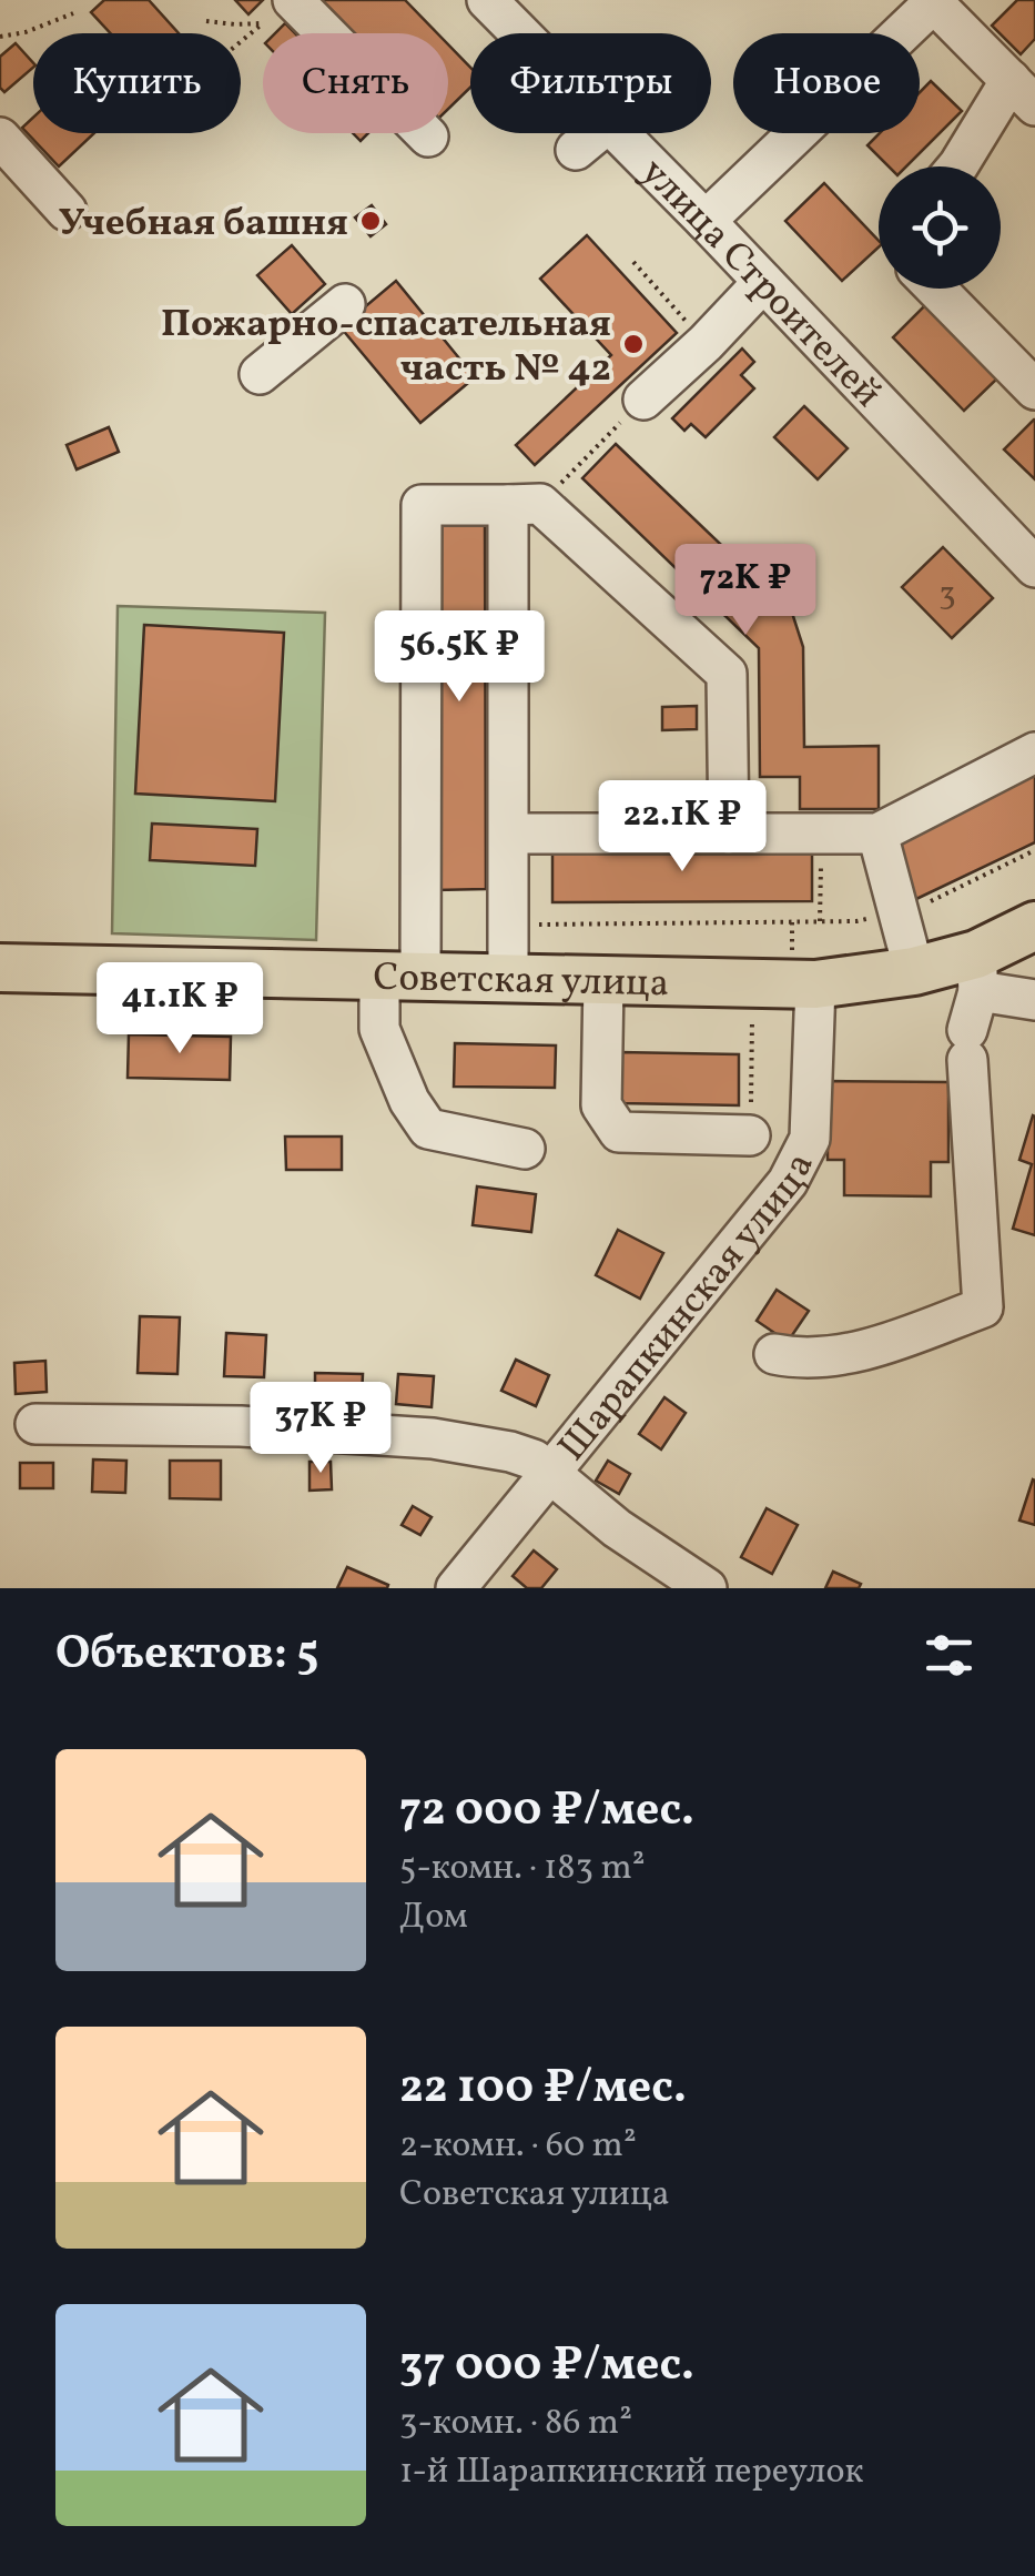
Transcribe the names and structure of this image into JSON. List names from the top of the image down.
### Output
{
  "streets": {
    "main road": ["Советская улица"],
    "street": ["улица Строителей", "Шарапкинская улица"]
  },
  "crossings": [
    ["Советская улица", "Шарапкинская улица"]
  ],
  "places": ["Учебная башня", "Пожарно-спасательная часть № 42"],
  "house_numbers": ["3"],
  "page": {
    "chip": [
      "Купить",
      "Снять",
      "Фильтры",
      "Новое"
    ],
    "price": [
      "72K ₽",
      "56.5K ₽",
      "22.1K ₽",
      "41.1K ₽",
      "37K ₽"
    ],
    "heading": "Объектов: 5",
    "list": [
      {
        "name": "72 000 ₽/мес.",
        "note": "5-комн. · 183 m² · Дом"
      },
      {
        "name": "22 100 ₽/мес.",
        "note": "2-комн. · 60 m² · Советская улица"
      },
      {
        "name": "37 000 ₽/мес.",
        "note": "3-комн. · 86 m² · 1-й Шарапкинский переулок"
      }
    ]
  }
}
